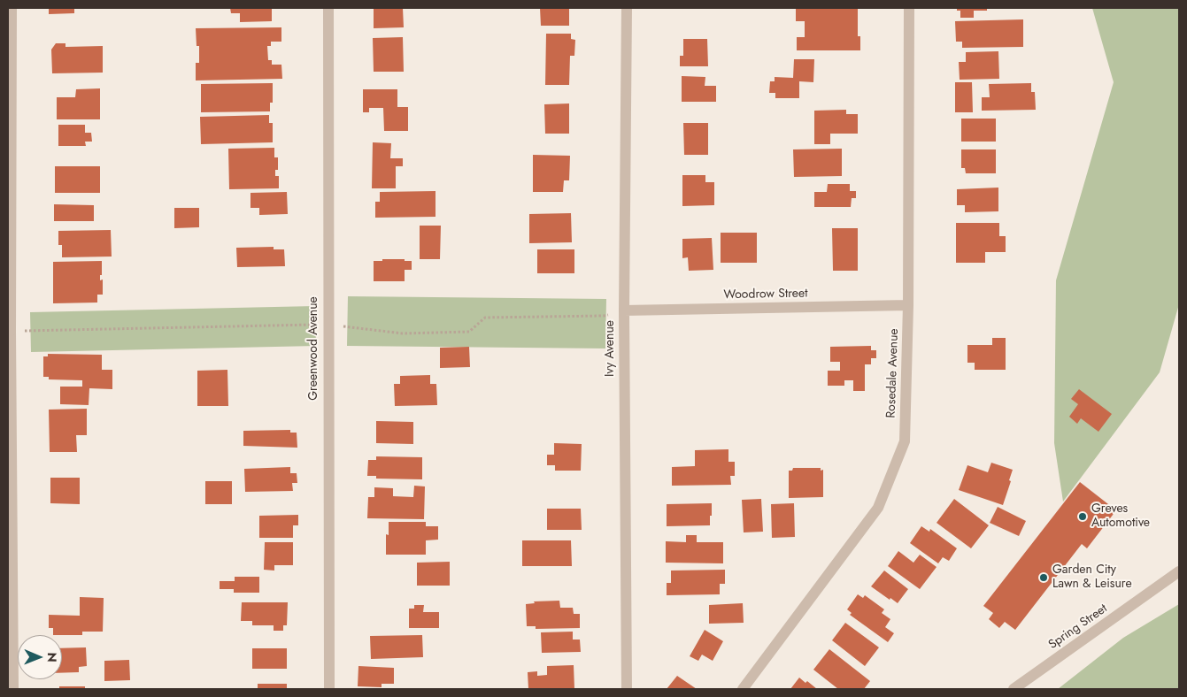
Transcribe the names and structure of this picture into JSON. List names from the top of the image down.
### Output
{
  "streets": {
    "street": [
      "Woodrow Street",
      "Greenwood Avenue",
      "Ivy Avenue",
      "Rosedale Avenue",
      "Spring Street"
    ]
  },
  "crossings": [
    ["Woodrow Street", "Ivy Avenue"],
    ["Woodrow Street", "Rosedale Avenue"]
  ],
  "places": ["Greves Automotive", "Garden City Lawn & Leisure"],
  "north": "right"
}
